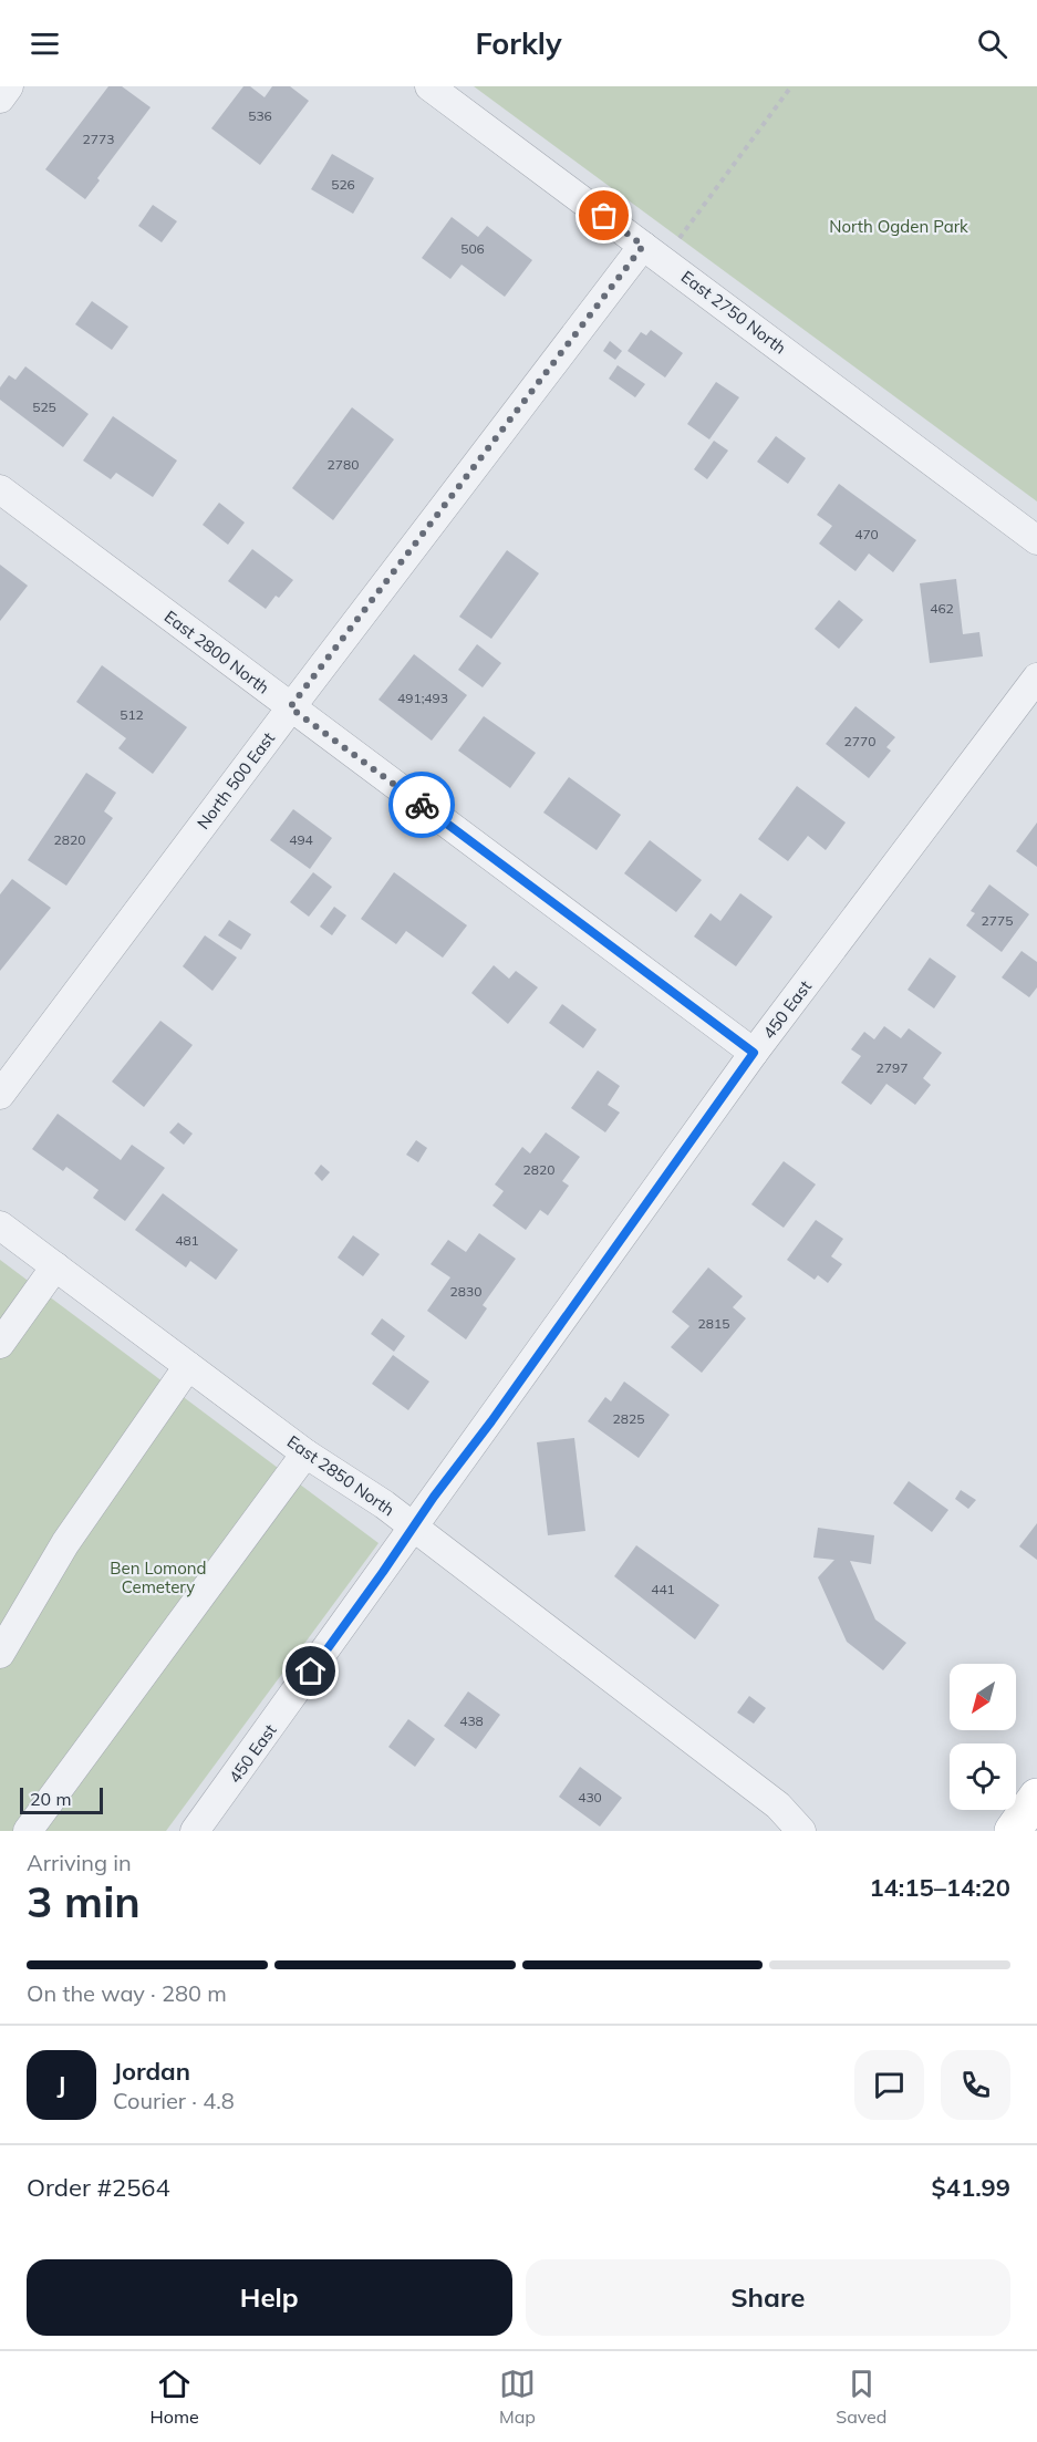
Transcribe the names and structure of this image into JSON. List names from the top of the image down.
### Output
{
  "streets": {
    "street": [
      "East 2750 North",
      "East 2800 North",
      "North 500 East",
      "450 East",
      "East 2850 North"
    ]
  },
  "crossings": [
    ["East 2750 North", "North 500 East"],
    ["East 2800 North", "North 500 East"],
    ["East 2800 North", "450 East"],
    ["450 East", "East 2850 North"]
  ],
  "parks": ["North Ogden Park", "Ben Lomond Cemetery"],
  "house_numbers": [
    "536",
    "2773",
    "526",
    "506",
    "525",
    "2780",
    "470",
    "462",
    "491;493",
    "512",
    "2770",
    "2820",
    "494",
    "2775",
    "2797",
    "2820",
    "481",
    "2830",
    "2815",
    "2825",
    "441",
    "438",
    "430"
  ],
  "scale_bar": "20 m",
  "north": "bottom left",
  "page": {
    "header": "Forkly",
    "scale": "20 m",
    "heading": ["3 min", "Arriving in", "14:15–14:20"],
    "panel": [
      "Jordan",
      "Courier · 4.8",
      "Order #2564",
      "$41.99"
    ],
    "bar": "On the way · 280 m",
    "round": "J",
    "buttons": ["Help", "Share"],
    "tabs": ["Home", "Map", "Saved"]
  }
}
